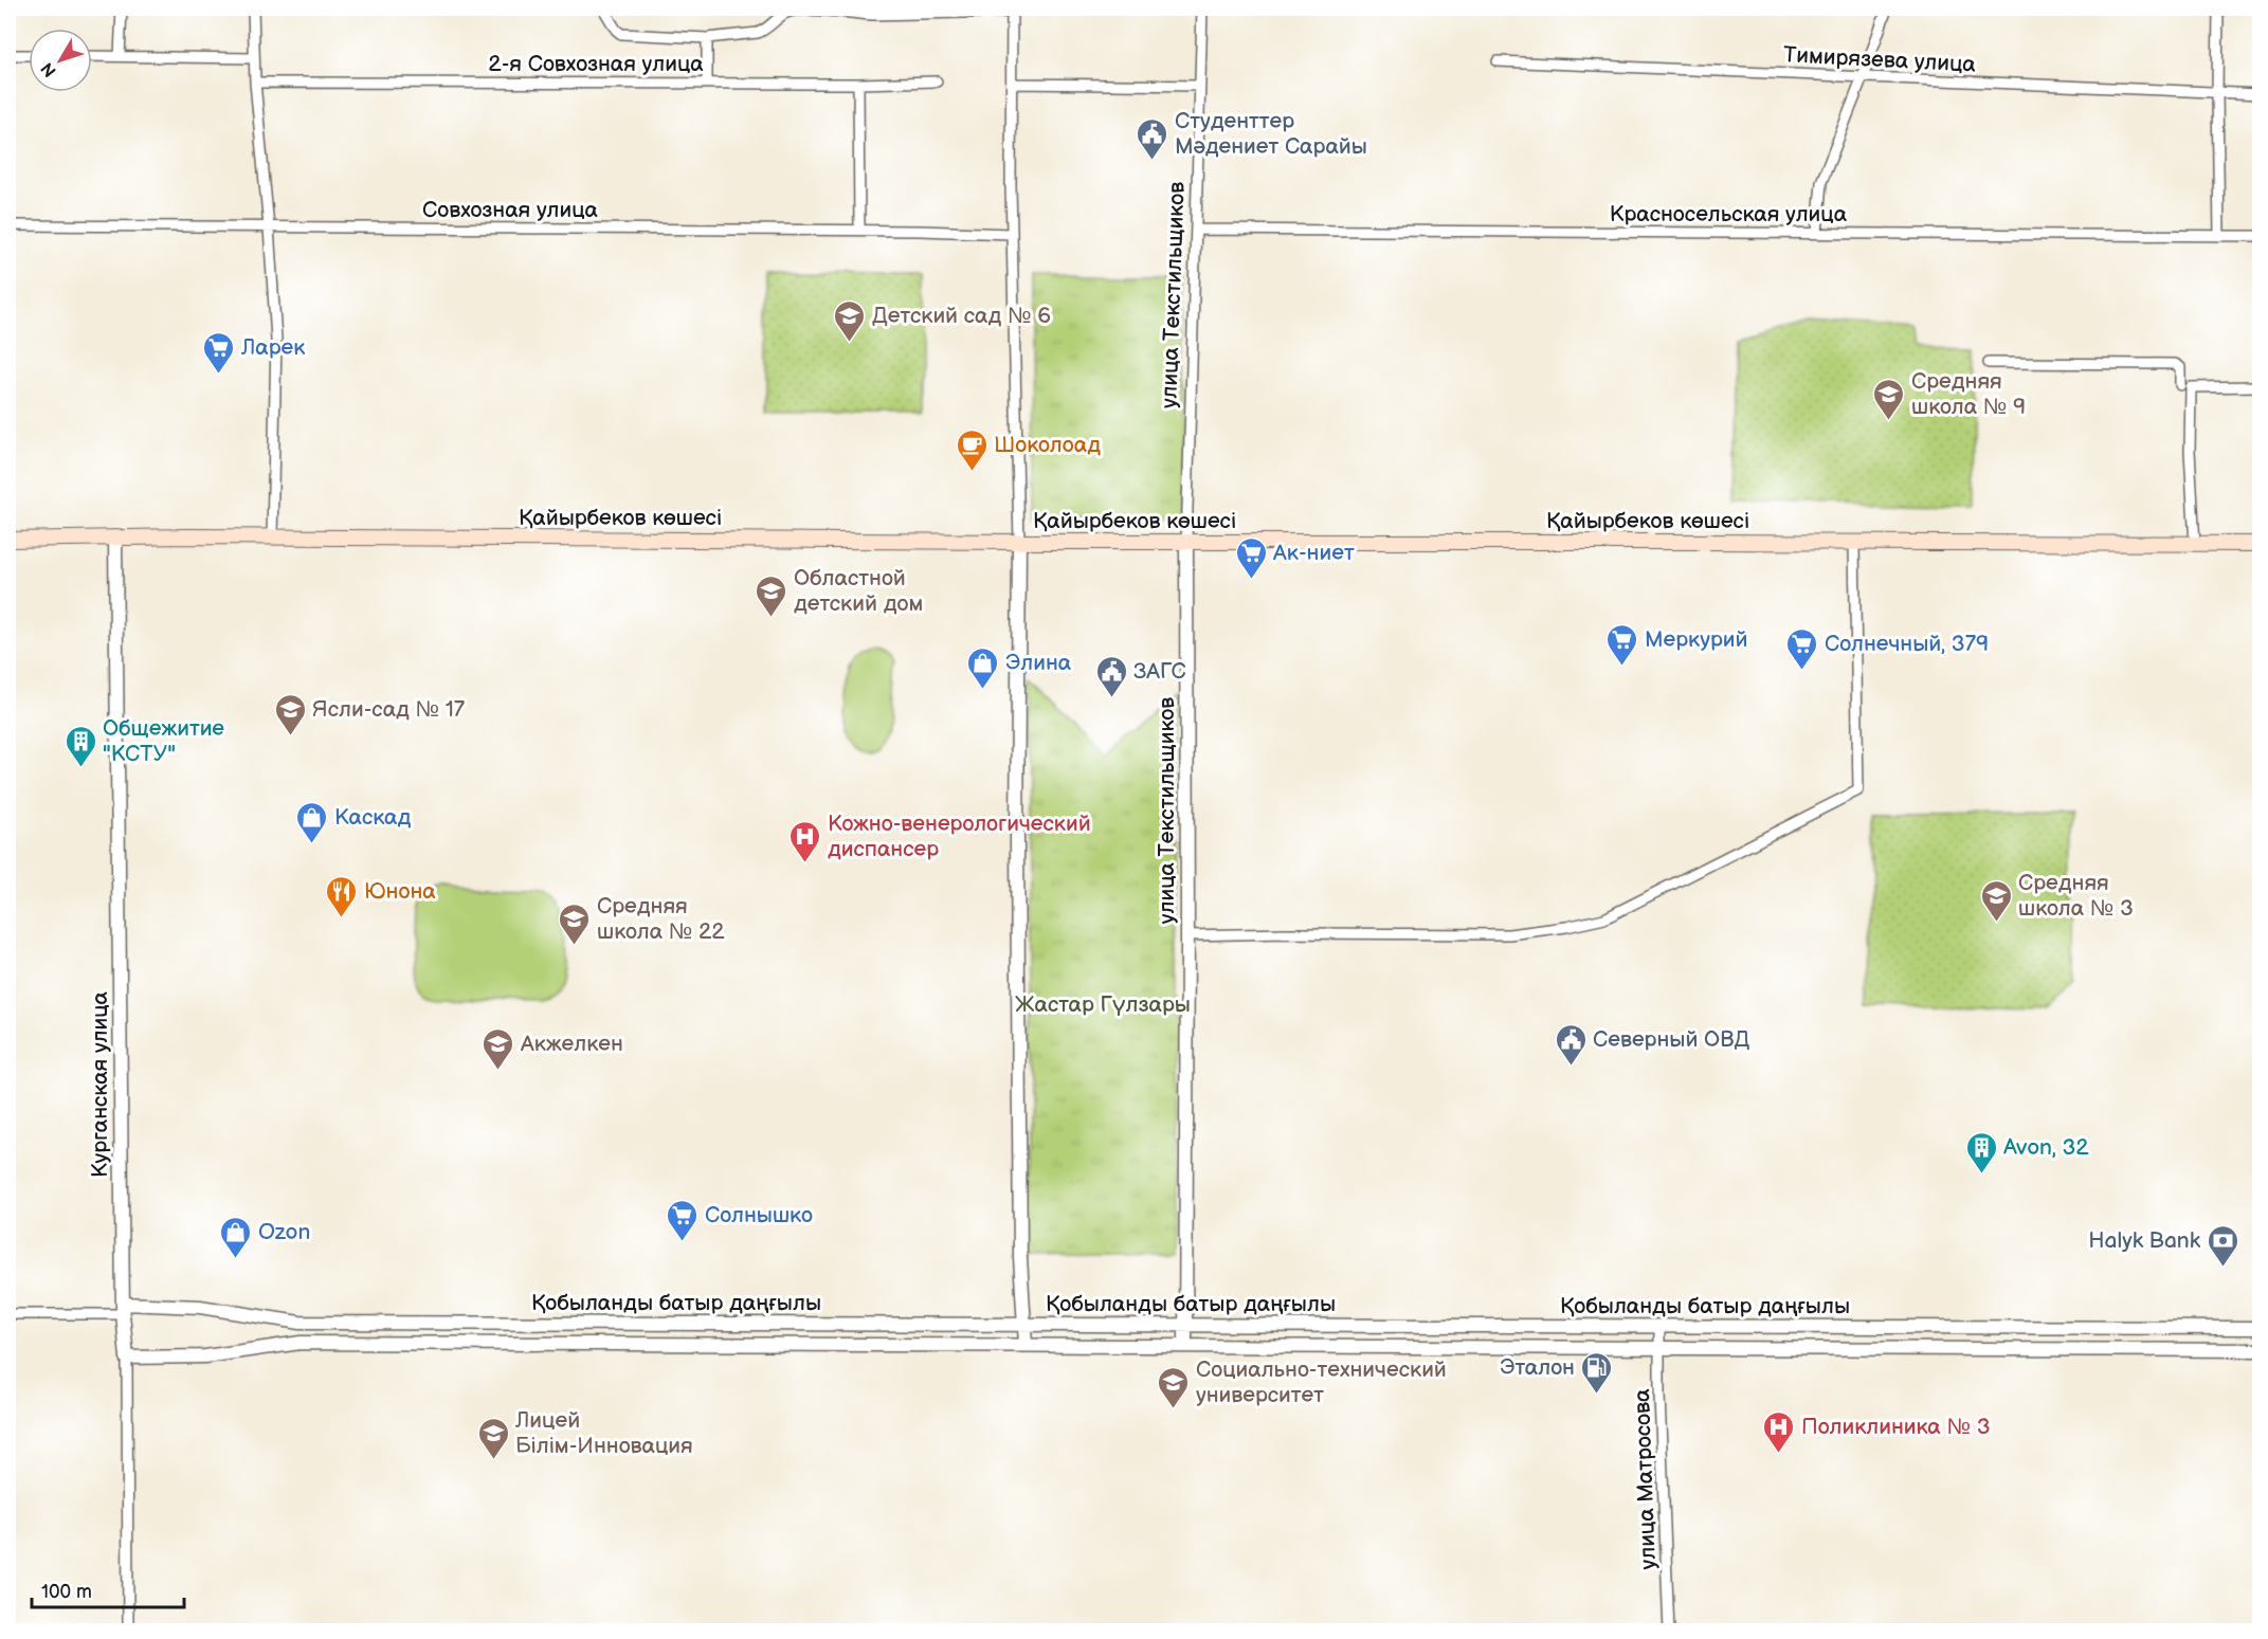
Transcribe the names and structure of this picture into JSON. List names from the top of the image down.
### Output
{
  "streets": {
    "main road": ["Қайырбеков көшесі"],
    "street": [
      "Тимирязева улица",
      "2-я Совхозная улица",
      "Совхозная улица",
      "Красносельская улица",
      "улица Текстильщиков",
      "Курганская улица",
      "Қобыланды батыр даңғылы",
      "улица Матросова"
    ]
  },
  "crossings": [
    ["Красносельская улица", "улица Текстильщиков"],
    ["улица Текстильщиков", "Қайырбеков көшесі"],
    ["улица Текстильщиков", "Қобыланды батыр даңғылы"],
    ["Қайырбеков көшесі", "Курганская улица"],
    ["Курганская улица", "Қобыланды батыр даңғылы"],
    ["Қобыланды батыр даңғылы", "улица Матросова"]
  ],
  "parks": ["Жастар Гүлзары"],
  "places": {
    "public building": ["Студенттер Мәдениет Сарайы", "ЗАГС", "Северный ОВД"],
    "school or university": [
      "Детский сад № 6",
      "Средняя школа № 9",
      "Областной детский дом",
      "Ясли-сад № 17",
      "Средняя школа № 3",
      "Средняя школа № 22",
      "Акжелкен",
      "Социально-технический университет",
      "Лицей Білім-Инновация"
    ],
    "supermarket": [
      "Ларек",
      "Ак-ниет",
      "Меркурий",
      "Солнечный, 379",
      "Солнышко"
    ],
    "cafe": ["Шоколоад"],
    "shop": ["Элина", "Каскад", "Ozon"],
    "building": ["Общежитие \"КСТУ\"", "Avon, 32"],
    "hospital": ["Кожно-венерологический диспансер", "Поликлиника № 3"],
    "restaurant": ["Юнона"],
    "bank": ["Halyk Bank"],
    "fuel station": ["Эталон"]
  },
  "scale_bar": "100 m",
  "north": "bottom left"
}
